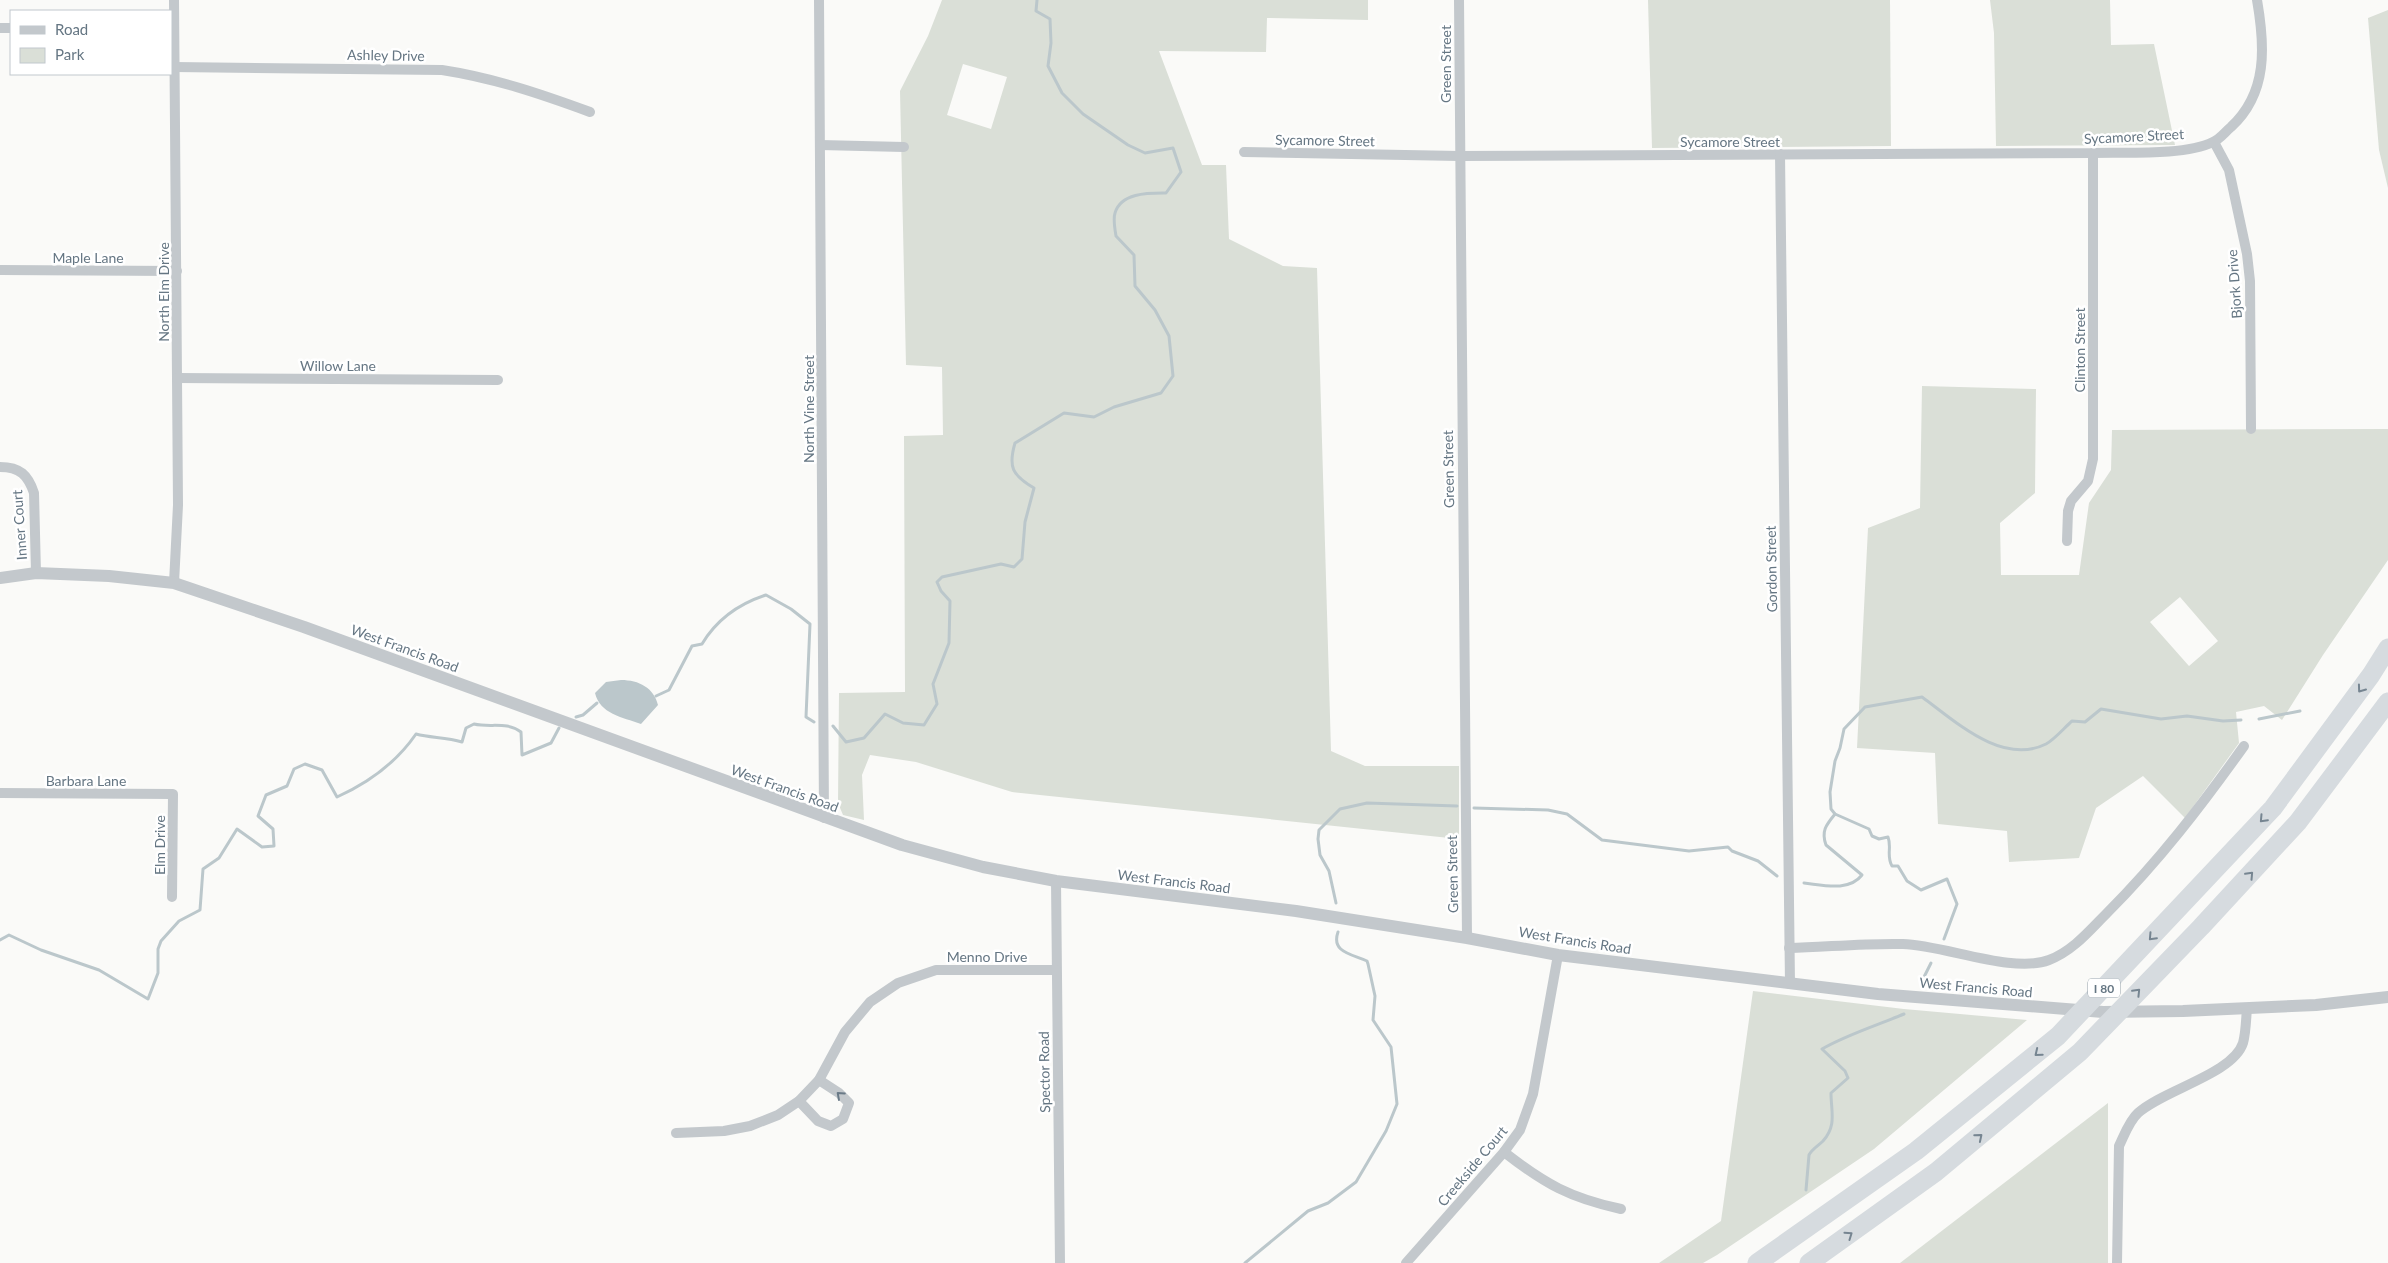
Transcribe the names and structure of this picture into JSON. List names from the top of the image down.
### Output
{
  "streets": {
    "highway": ["I 80"],
    "street": [
      "Ashley Drive",
      "Green Street",
      "Sycamore Street",
      "Maple Lane",
      "Bjork Drive",
      "North Elm Drive",
      "Clinton Street",
      "Willow Lane",
      "North Vine Street",
      "Inner Court",
      "Gordon Street",
      "West Francis Road",
      "Barbara Lane",
      "Elm Drive",
      "Menno Drive",
      "Spector Road",
      "Creekside Court"
    ]
  },
  "crossings": [
    ["Ashley Drive", "North Elm Drive"],
    ["Green Street", "Sycamore Street"],
    ["Green Street", "West Francis Road"],
    ["Sycamore Street", "Bjork Drive"],
    ["Sycamore Street", "Clinton Street"],
    ["Sycamore Street", "Gordon Street"],
    ["Maple Lane", "North Elm Drive"],
    ["North Elm Drive", "Willow Lane"],
    ["North Elm Drive", "West Francis Road"],
    ["North Vine Street", "West Francis Road"],
    ["Inner Court", "West Francis Road"],
    ["Gordon Street", "West Francis Road"],
    ["West Francis Road", "Spector Road"],
    ["West Francis Road", "Creekside Court"],
    ["Barbara Lane", "Elm Drive"],
    ["Menno Drive", "Spector Road"]
  ],
  "legend": ["Road", "Park"]
}
